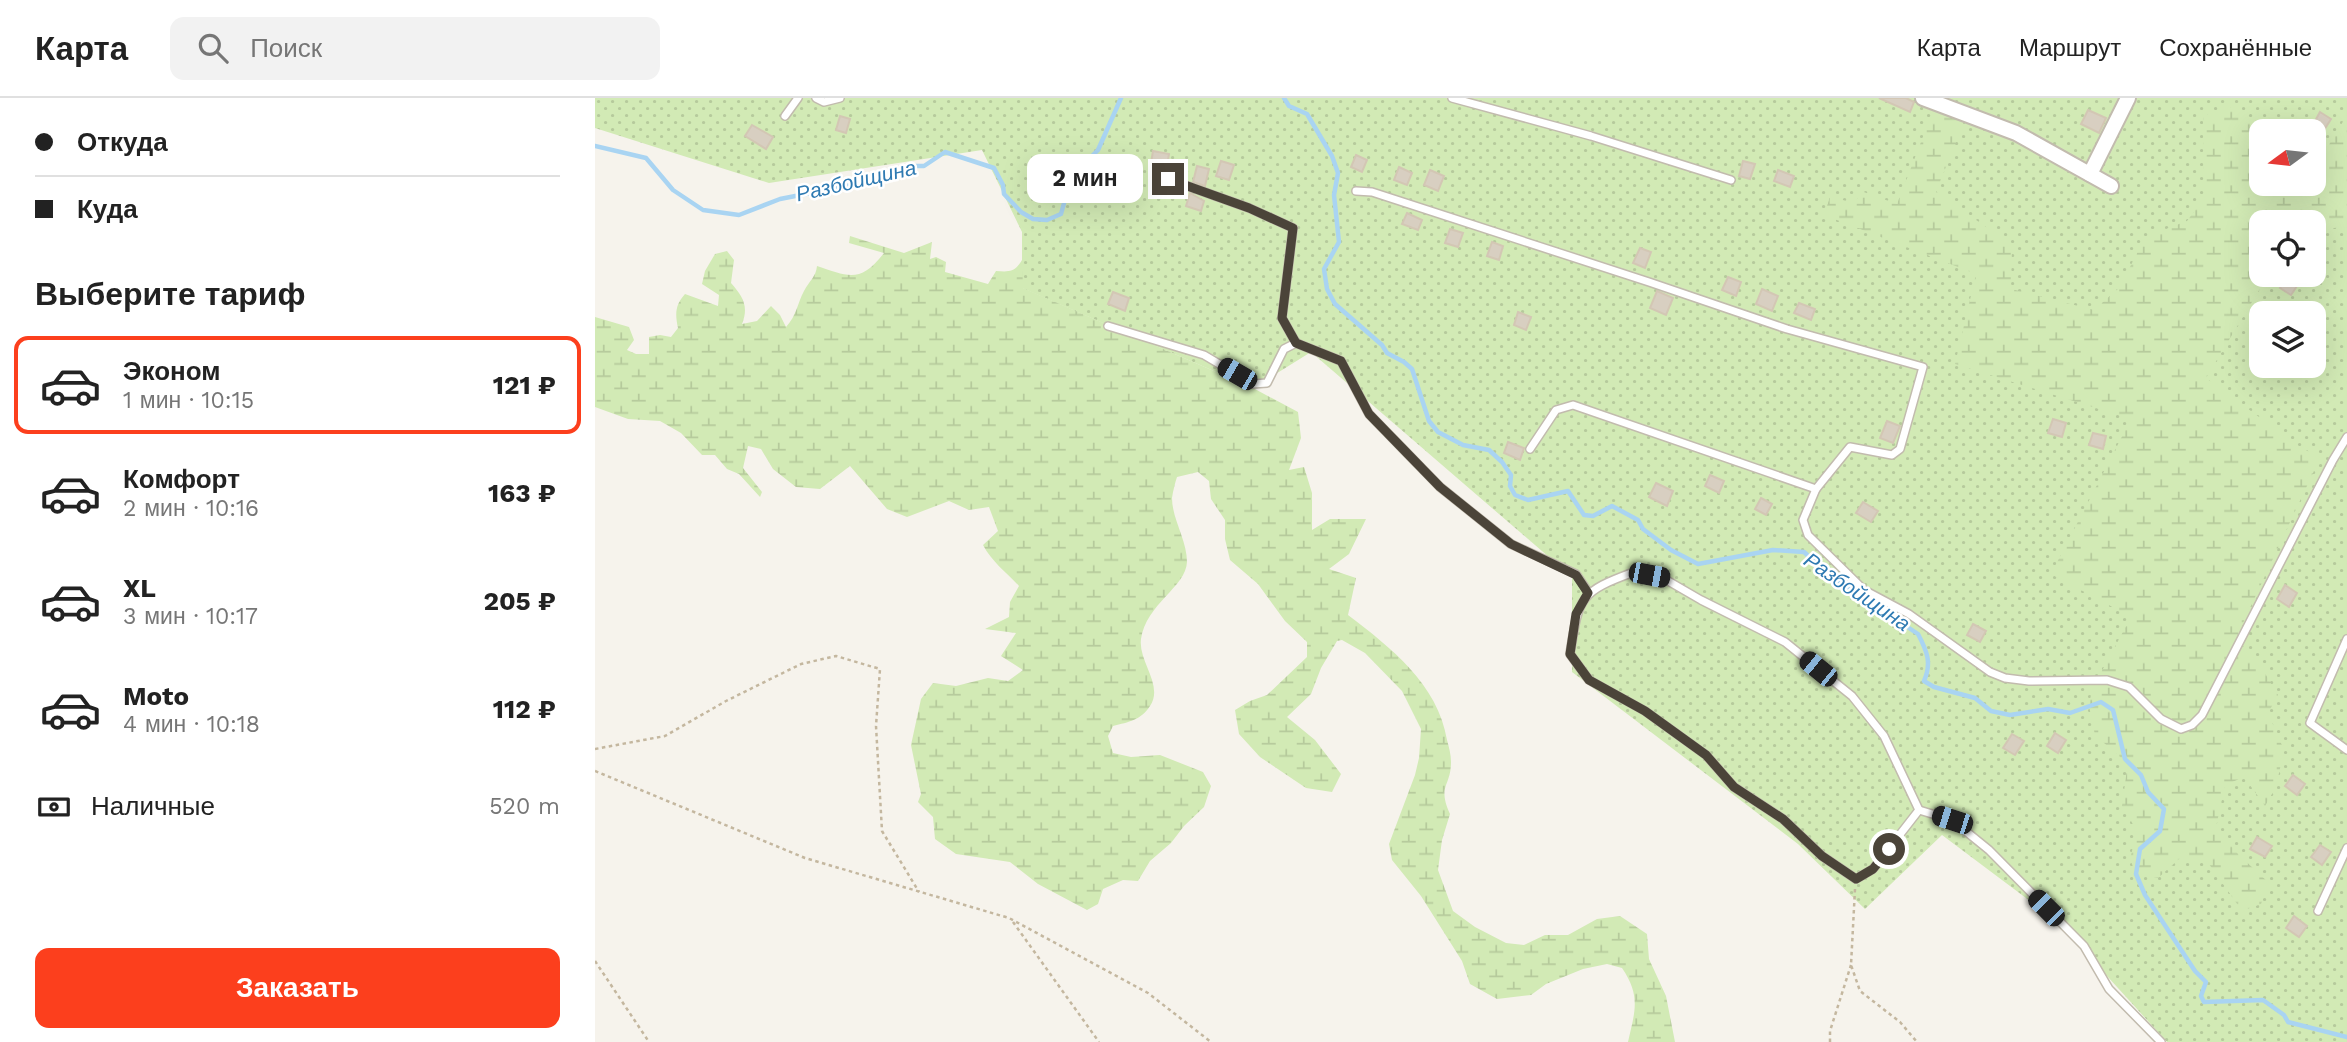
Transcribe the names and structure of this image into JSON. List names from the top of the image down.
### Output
{
  "water": ["Разбойщина"],
  "north": "left",
  "page": {
    "header": "Карта",
    "search": "Поиск",
    "nav": ["Карта", "Маршрут", "Сохранённые"],
    "banner": ["Откуда", "Куда"],
    "bubble": "2 мин",
    "heading": "Выберите тариф",
    "list": [
      {
        "name": "Эконом",
        "note": "1 мин · 10:15",
        "value": "121 ₽"
      },
      {
        "name": "Комфорт",
        "note": "2 мин · 10:16",
        "value": "163 ₽"
      },
      {
        "name": "XL",
        "note": "3 мин · 10:17",
        "value": "205 ₽"
      },
      {
        "name": "Moto",
        "note": "4 мин · 10:18",
        "value": "112 ₽"
      }
    ],
    "pay": ["Наличные", "520 m"],
    "buttons": "Заказать"
  }
}
